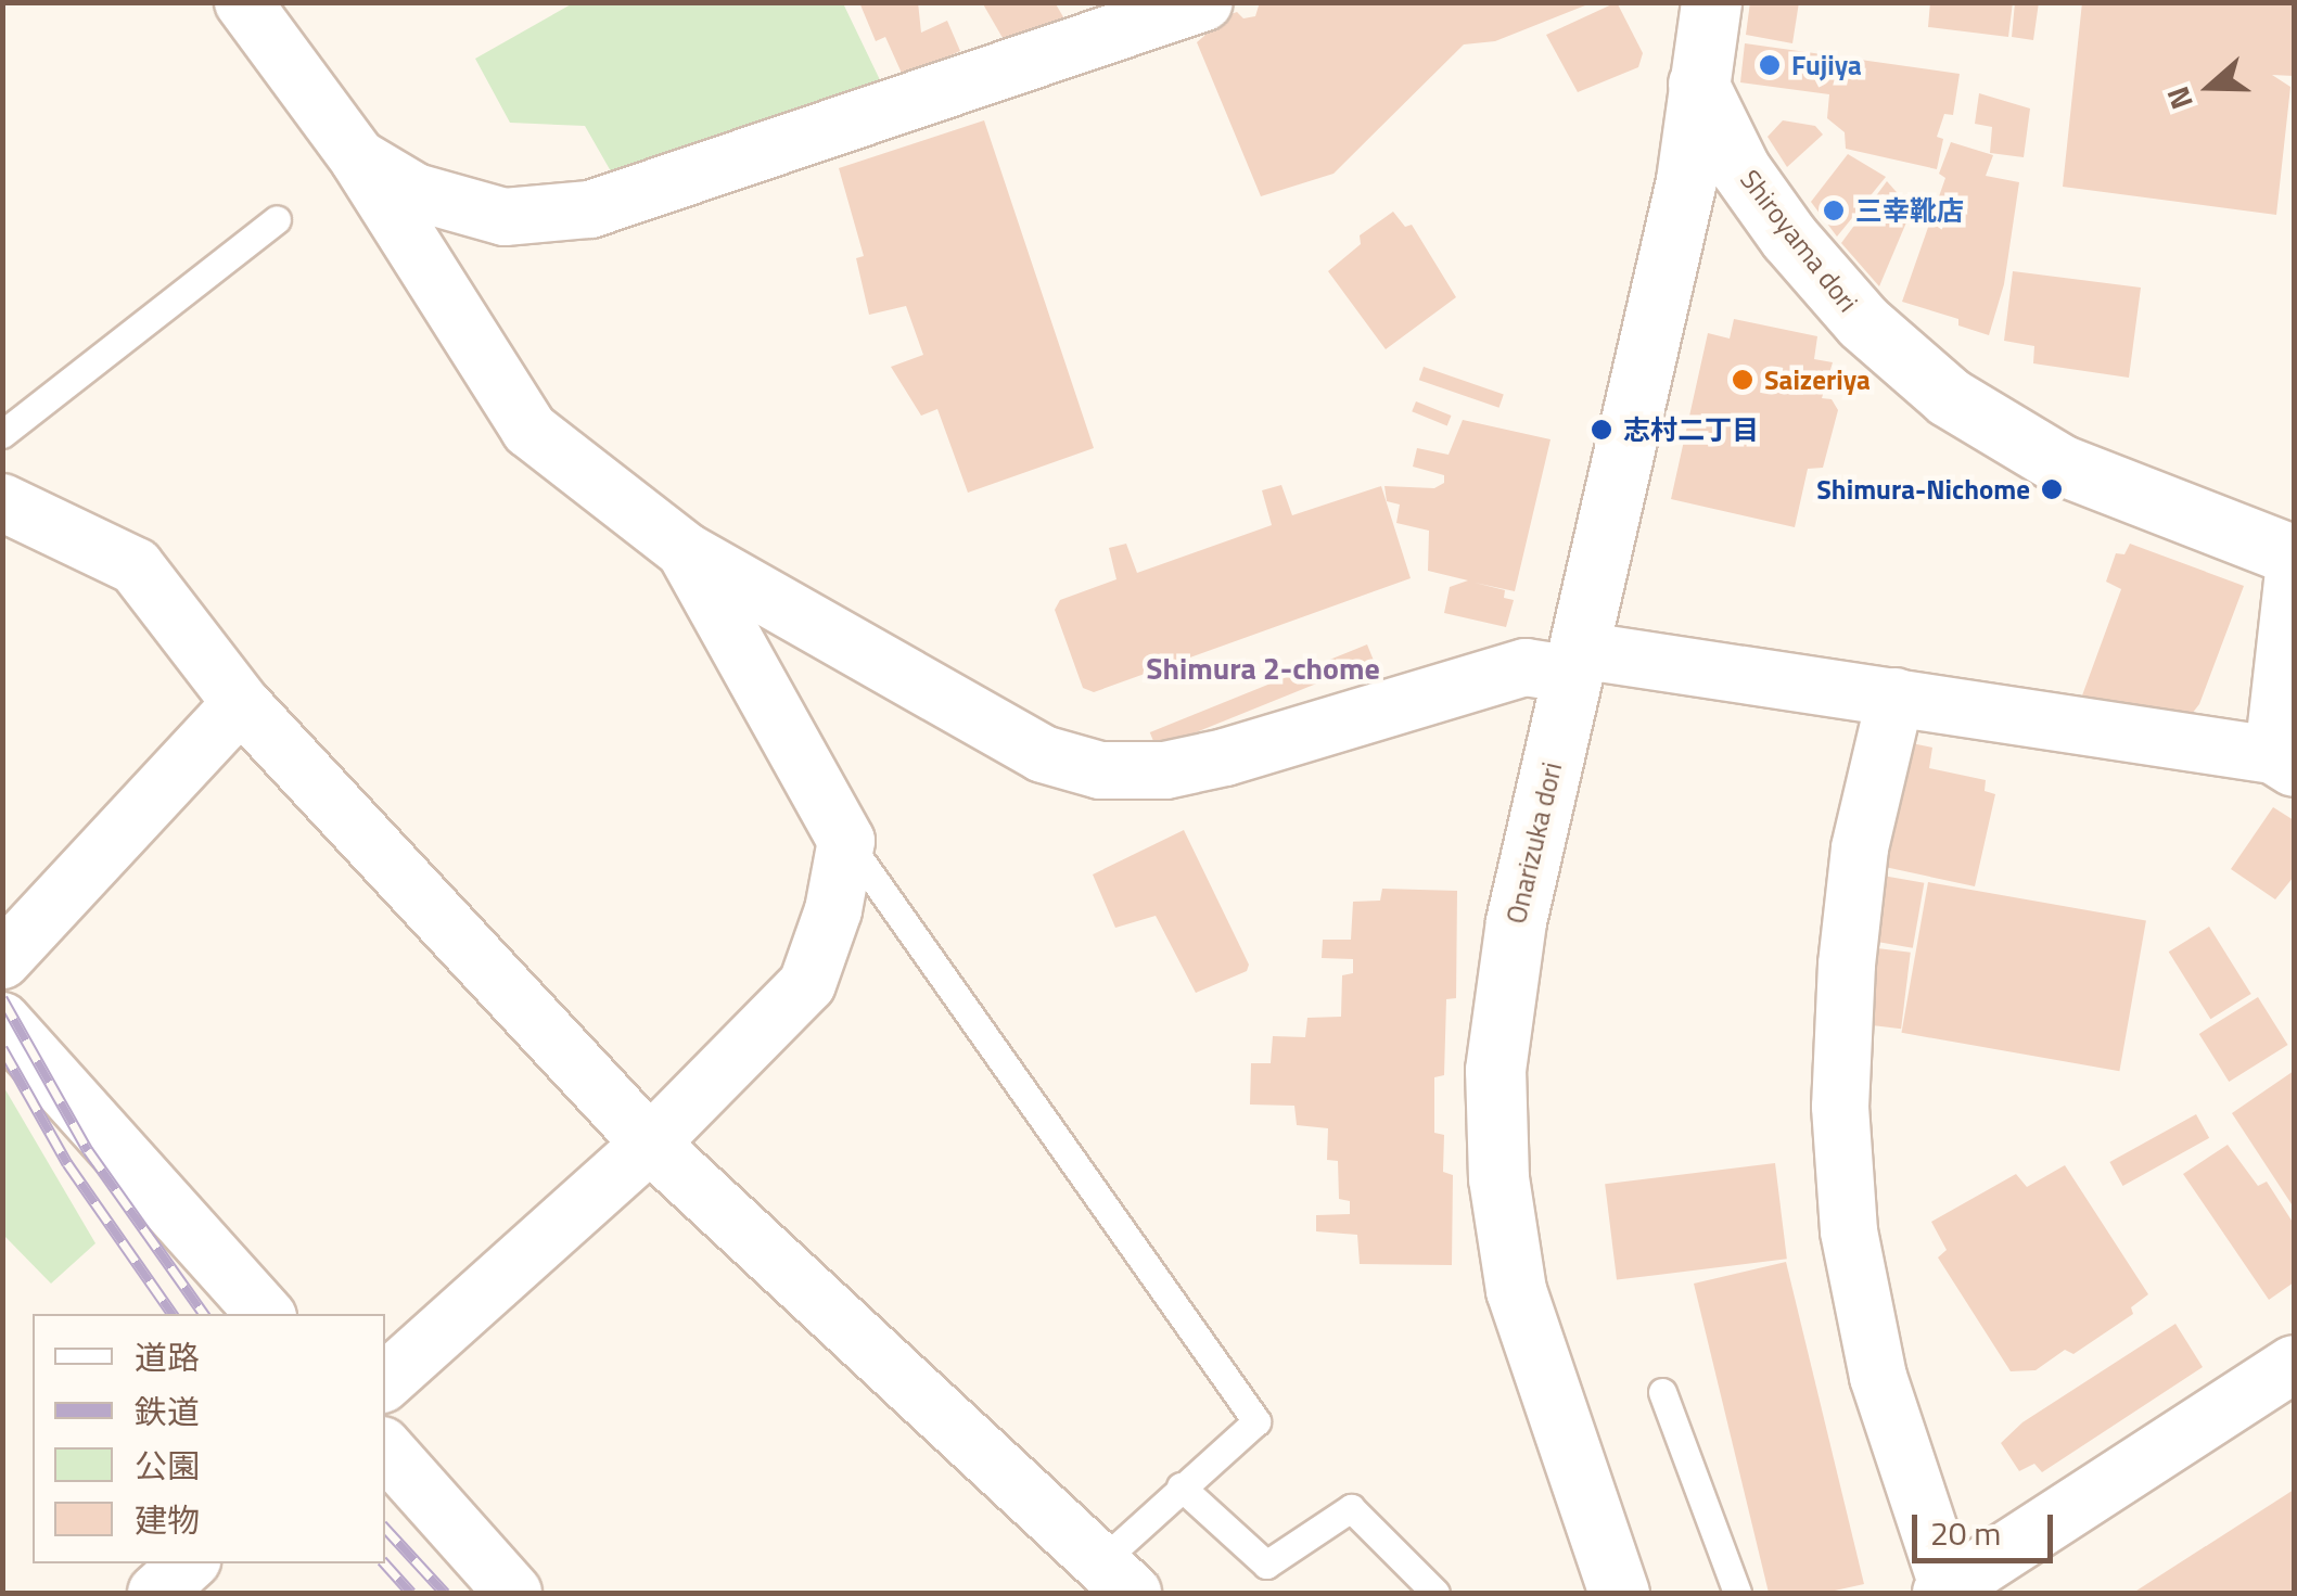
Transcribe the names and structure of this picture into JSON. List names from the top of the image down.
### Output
{
  "streets": {
    "street": ["Shiroyama dori", "Onarizuka dori"]
  },
  "crossings": [
    ["Shiroyama dori", "Onarizuka dori"]
  ],
  "districts": ["Shimura 2-chome"],
  "places": [
    "Fujiya",
    "三幸靴店",
    "Saizeriya",
    "志村二丁目",
    "Shimura-Nichome"
  ],
  "legend": [
    "道路",
    "鉄道",
    "公園",
    "建物"
  ],
  "scale_bar": "20 m",
  "north": "left"
}
